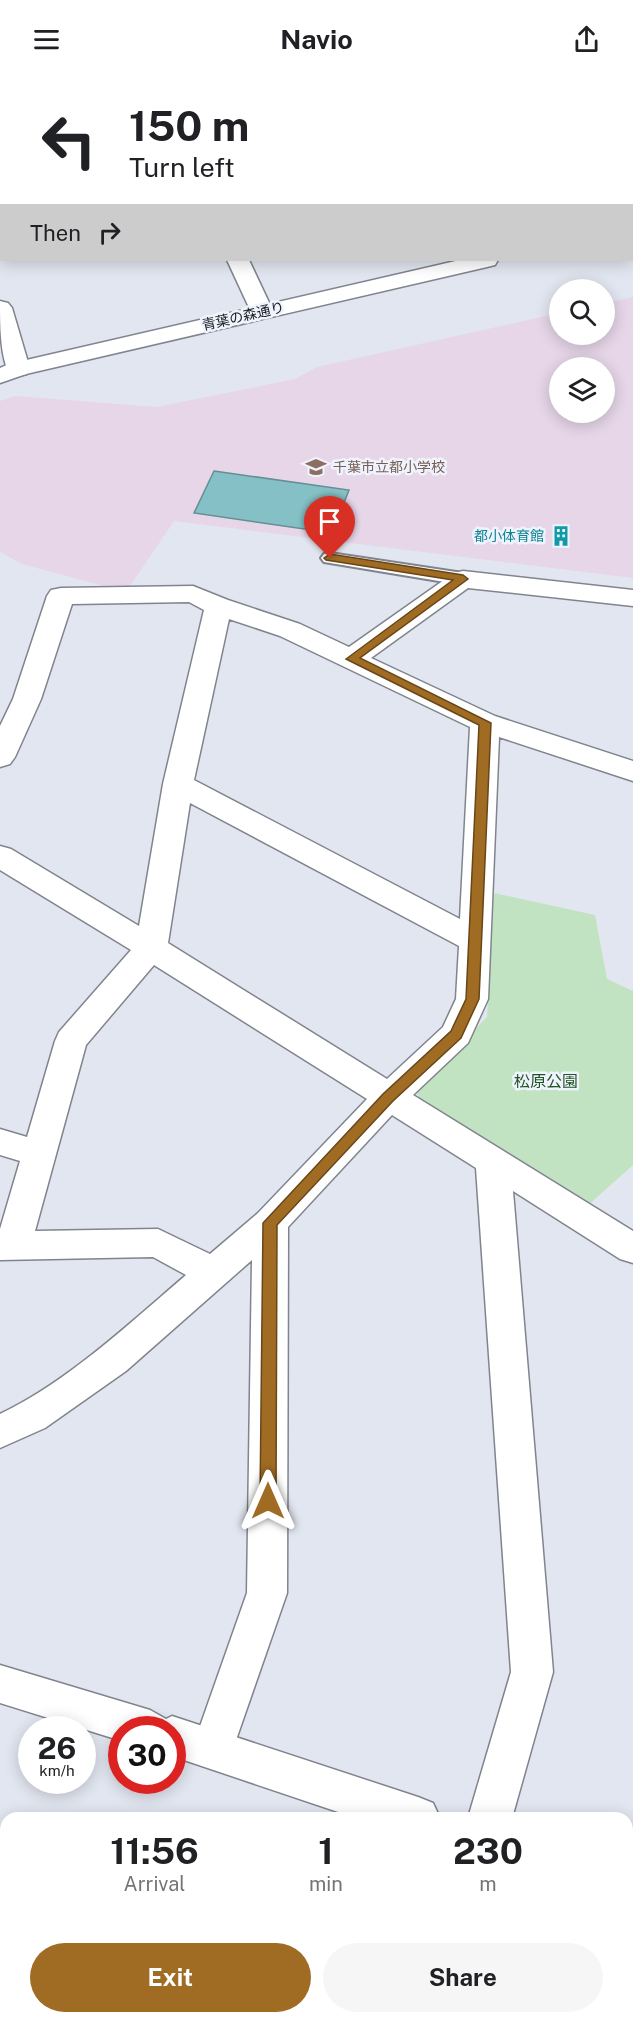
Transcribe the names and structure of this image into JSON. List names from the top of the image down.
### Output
{
  "streets": {
    "street": ["青葉の森通り"]
  },
  "parks": ["松原公園"],
  "places": {
    "school or university": ["千葉市立都小学校"],
    "building": ["都小体育館"]
  },
  "page": {
    "header": "Navio",
    "turn": ["150 m", "Turn left"],
    "then": "Then",
    "speed": "26 km/h",
    "limit": "30",
    "eta": [
      "11:56",
      "Arrival",
      "1",
      "min",
      "230",
      "m"
    ],
    "buttons": ["Exit", "Share"]
  }
}
